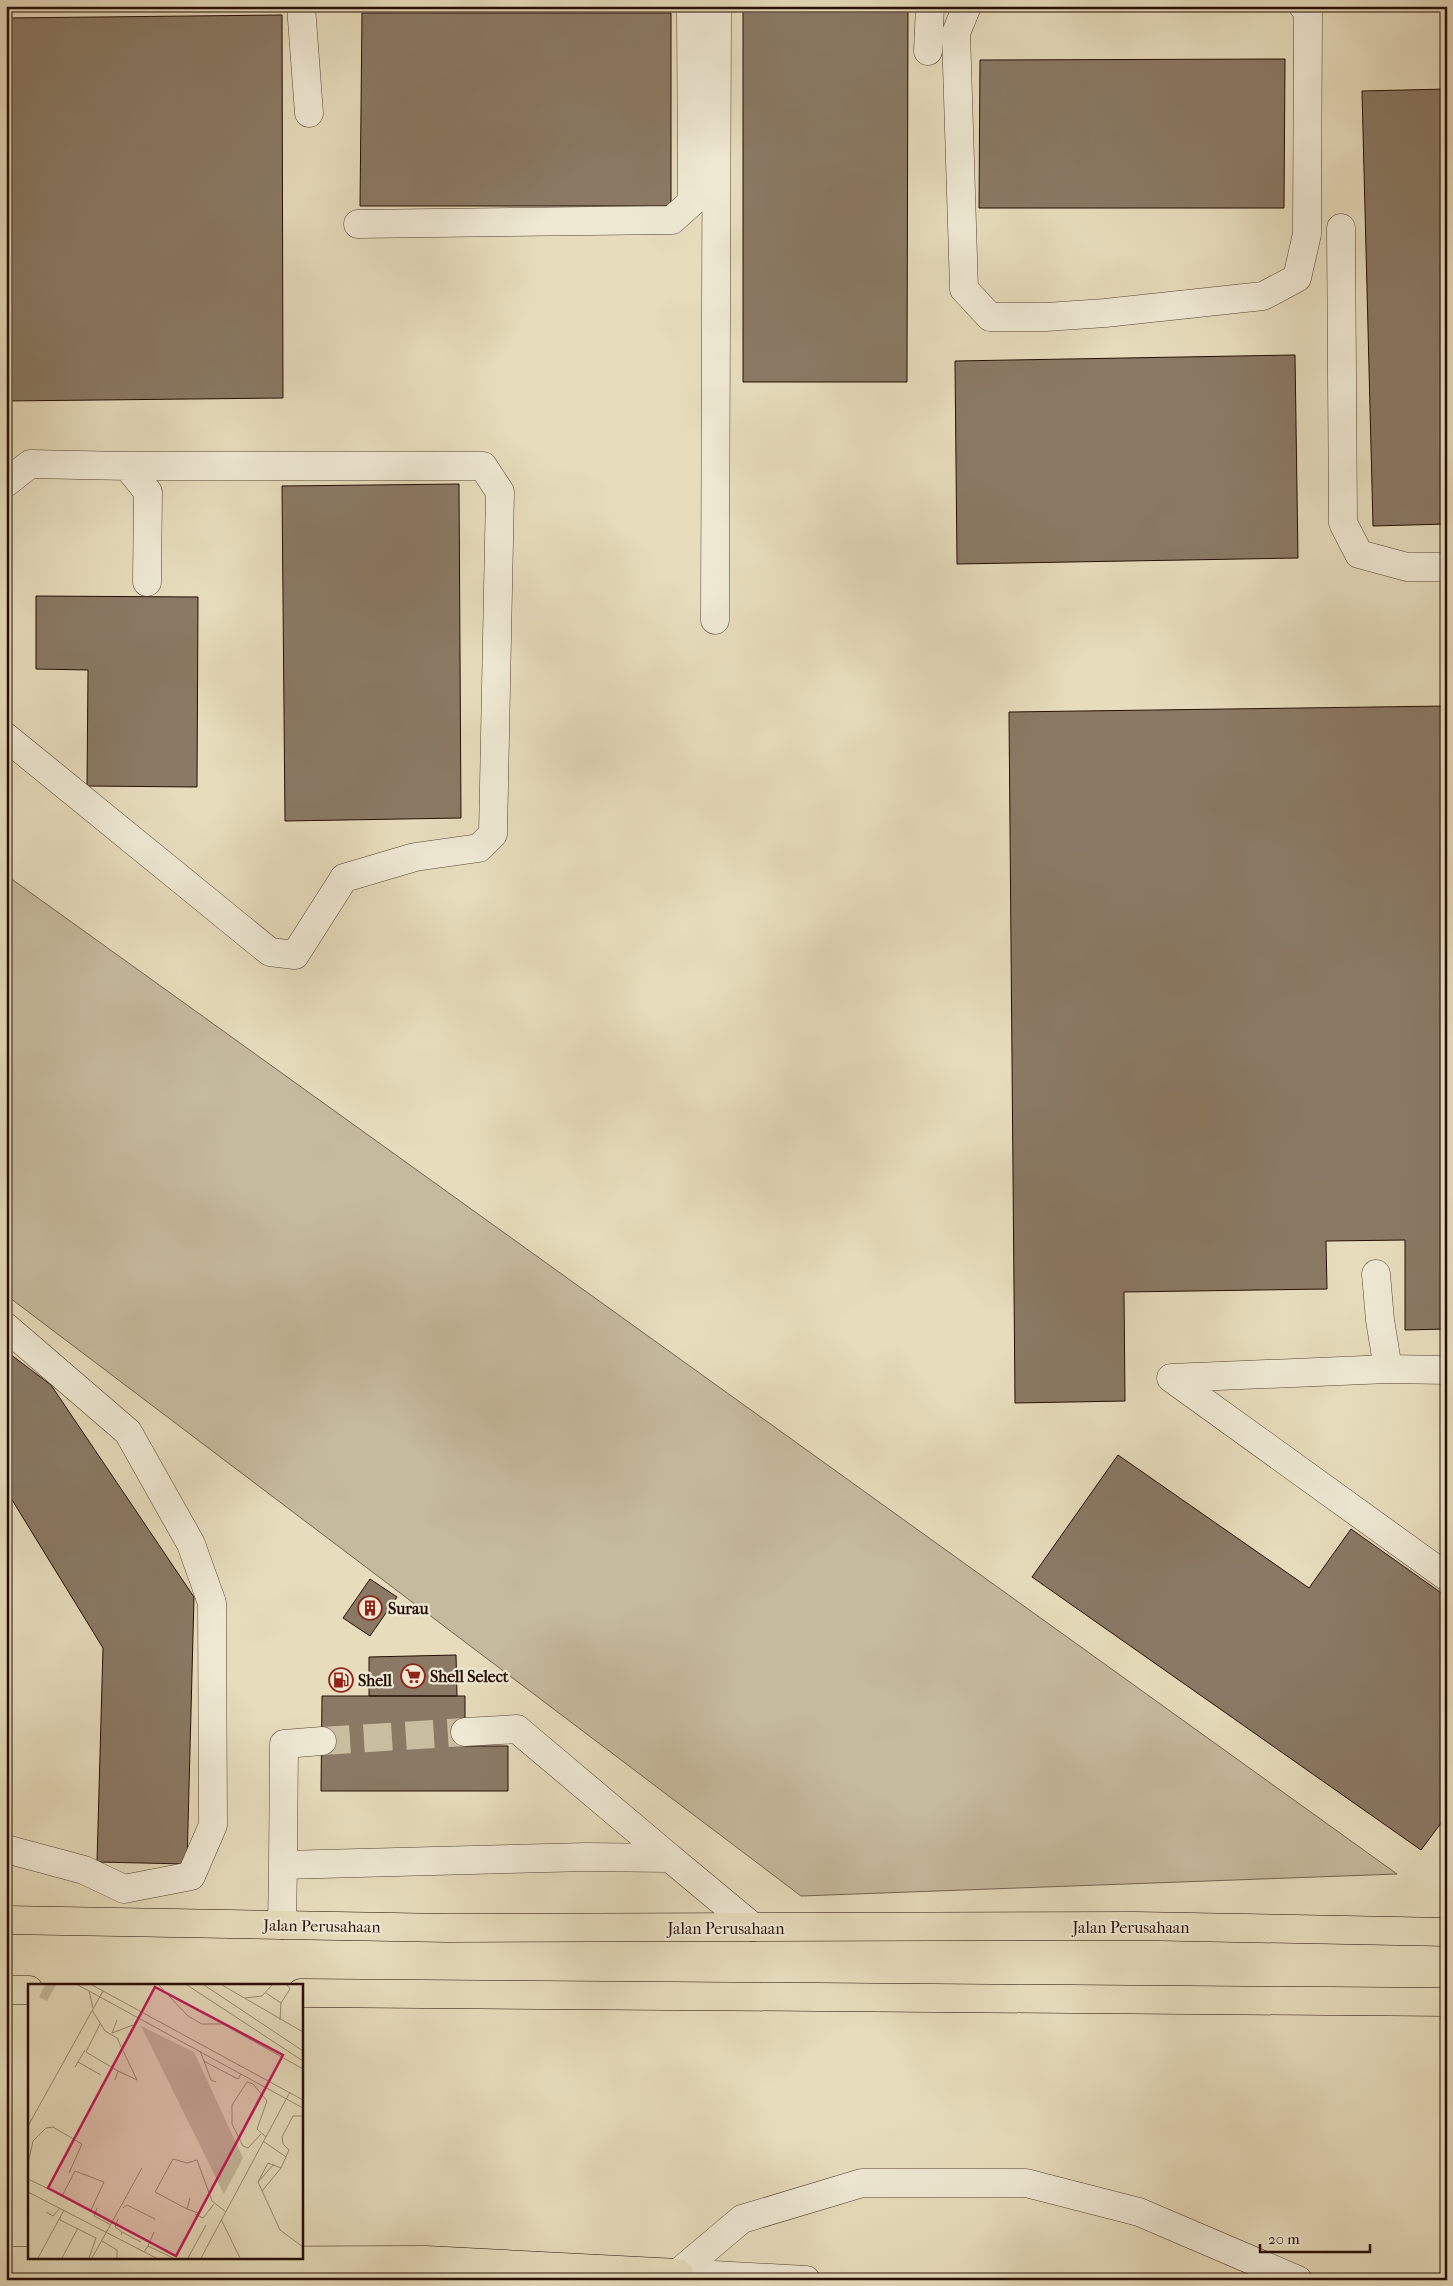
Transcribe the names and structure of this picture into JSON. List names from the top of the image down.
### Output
{
  "streets": {
    "main road": ["Jalan Perusahaan"]
  },
  "places": {
    "building": ["Surau"],
    "supermarket": ["Shell Select"],
    "fuel station": ["Shell"]
  },
  "scale_bar": "20 m"
}
